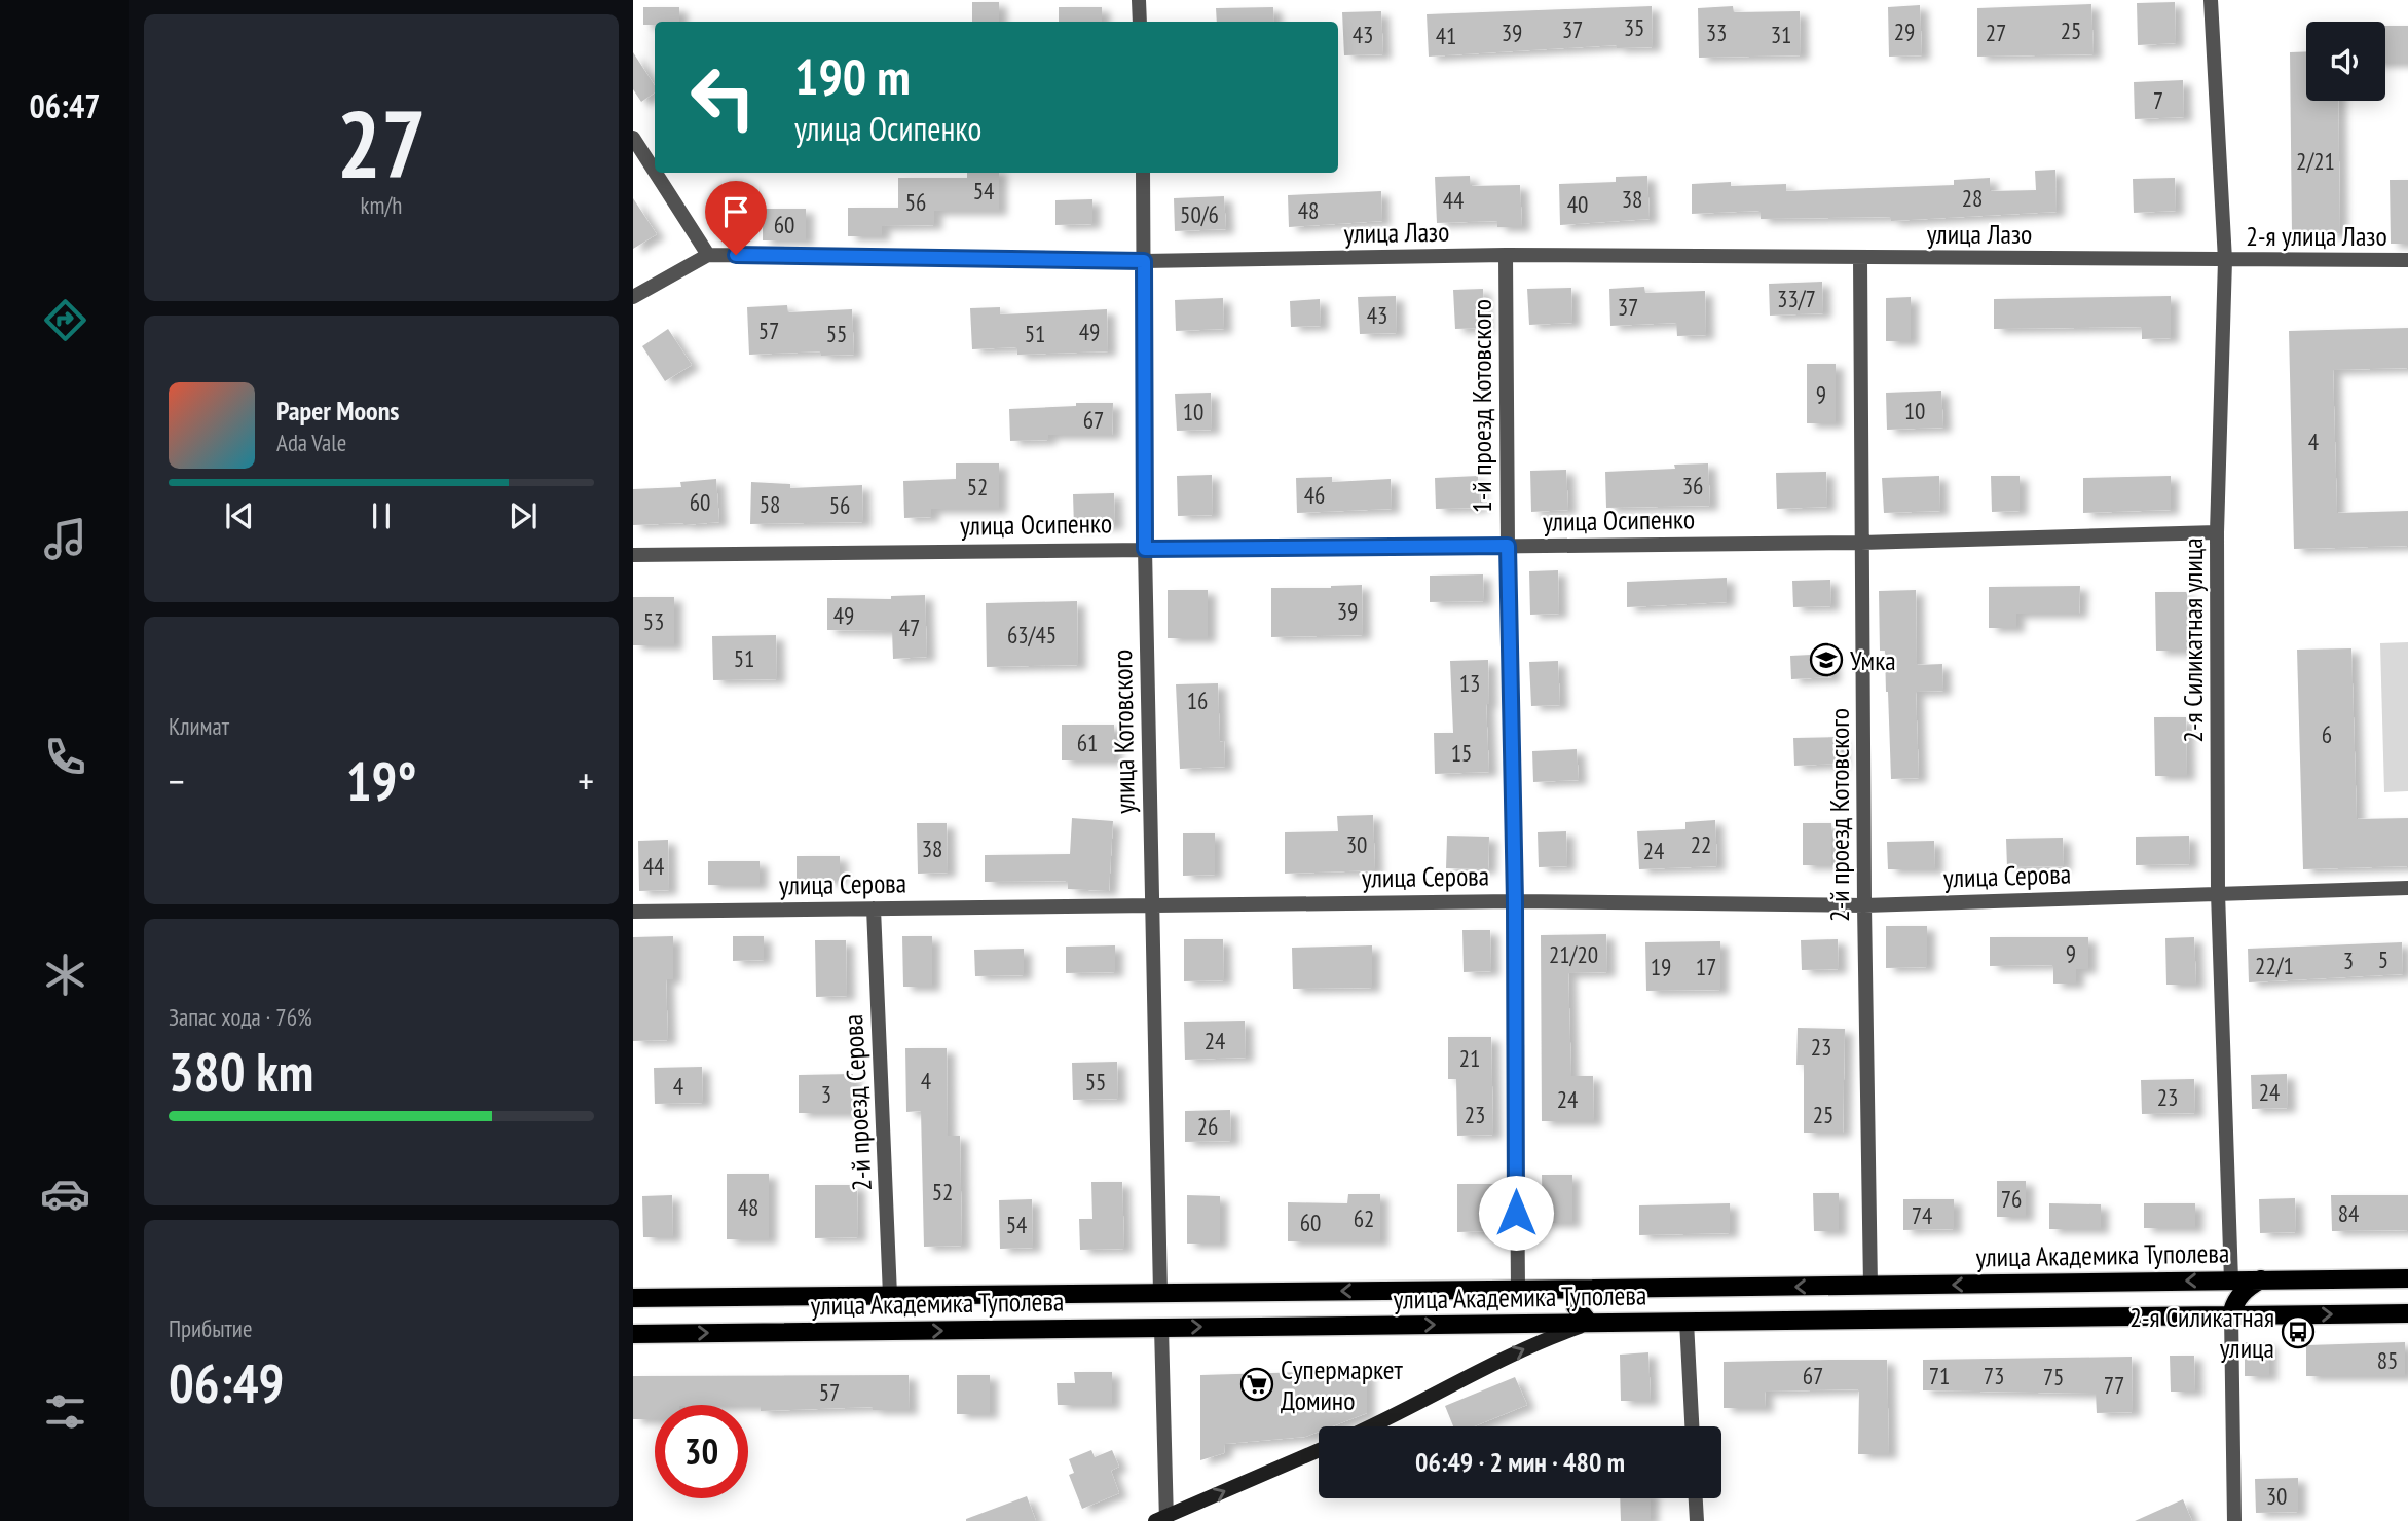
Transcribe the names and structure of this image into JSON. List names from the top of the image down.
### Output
{
  "streets": {
    "main road": ["улица Академика Туполева"],
    "street": [
      "улица Лазо",
      "2-я улица Лазо",
      "1-й проезд Котовского",
      "улица Осипенко",
      "2-я Силикатная улица",
      "улица Котовского",
      "2-й проезд Котовского",
      "улица Серова",
      "2-й проезд Серова"
    ]
  },
  "crossings": [
    ["улица Лазо", "2-я улица Лазо"],
    ["улица Лазо", "1-й проезд Котовского"],
    ["улица Лазо", "2-я Силикатная улица"],
    ["улица Лазо", "улица Котовского"],
    ["улица Лазо", "2-й проезд Котовского"],
    ["2-я улица Лазо", "2-я Силикатная улица"],
    ["1-й проезд Котовского", "улица Осипенко"],
    ["1-й проезд Котовского", "улица Серова"],
    ["1-й проезд Котовского", "улица Академика Туполева"],
    ["улица Осипенко", "2-я Силикатная улица"],
    ["улица Осипенко", "улица Котовского"],
    ["улица Осипенко", "2-й проезд Котовского"],
    ["2-я Силикатная улица", "улица Серова"],
    ["2-я Силикатная улица", "улица Академика Туполева"],
    ["улица Котовского", "улица Серова"],
    ["улица Котовского", "улица Академика Туполева"],
    ["2-й проезд Котовского", "улица Серова"],
    ["2-й проезд Котовского", "улица Академика Туполева"],
    ["улица Серова", "2-й проезд Серова"],
    ["2-й проезд Серова", "улица Академика Туполева"]
  ],
  "places": {
    "school or university": ["Умка"],
    "bus stop": ["2-я Силикатная улица"],
    "supermarket": ["Супермаркет Домино"]
  },
  "house_numbers": [
    "35",
    "37",
    "25",
    "29",
    "39",
    "33",
    "27",
    "43",
    "31",
    "41",
    "7",
    "2/21",
    "54",
    "28",
    "38",
    "44",
    "56",
    "40",
    "48",
    "50/6",
    "60",
    "33/7",
    "37",
    "43",
    "57",
    "49",
    "55",
    "51",
    "9",
    "10",
    "10",
    "67",
    "4",
    "36",
    "52",
    "46",
    "60",
    "58",
    "56",
    "39",
    "49",
    "53",
    "47",
    "63/45",
    "51",
    "13",
    "16",
    "6",
    "61",
    "15",
    "30",
    "22",
    "38",
    "24",
    "44",
    "9",
    "21/20",
    "5",
    "3",
    "22/1",
    "19",
    "17",
    "24",
    "23",
    "21",
    "4",
    "55",
    "4",
    "24",
    "3",
    "23",
    "24",
    "23",
    "25",
    "26",
    "52",
    "76",
    "48",
    "84",
    "74",
    "62",
    "60",
    "54",
    "85",
    "67",
    "71",
    "73",
    "75",
    "77",
    "57",
    "30"
  ],
  "page": {
    "tabs": "06:47",
    "tile": [
      ["27", "km/h"],
      "Климат",
      ["Запас хода · 76%", "380 km"],
      ["Прибытие", "06:49"]
    ],
    "turn": ["190 m", "улица Осипенко"],
    "song": ["Paper Moons", "Ada Vale"],
    "heat": ["−", "19°", "+"],
    "limit": "30",
    "trip": "06:49 · 2 мин · 480 m"
  }
}
